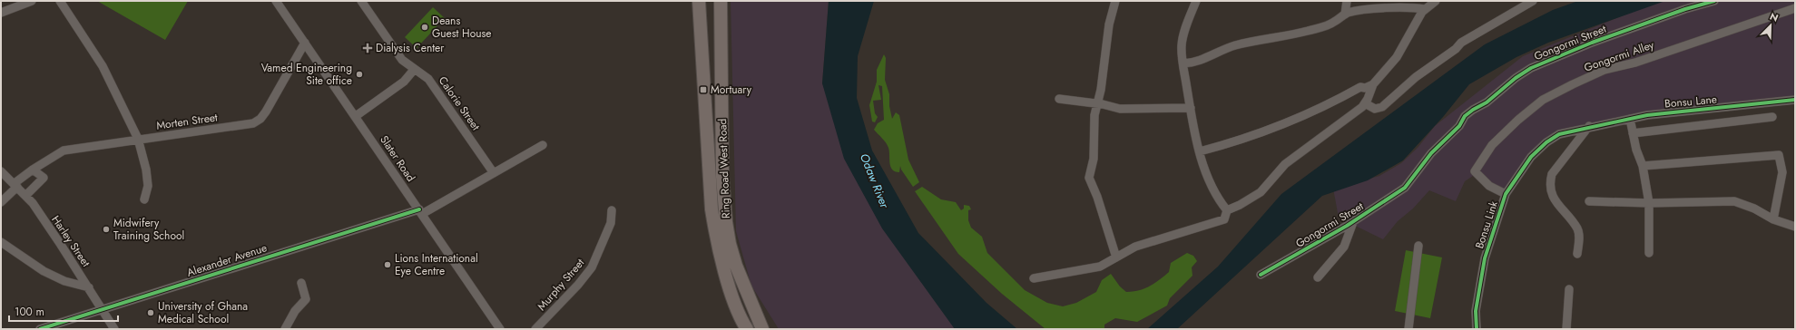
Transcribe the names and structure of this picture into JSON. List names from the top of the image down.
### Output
{
  "streets": {
    "main road": ["Ring Road West Road"],
    "street": [
      "Gongormi Street",
      "Gongormi Alley",
      "Bonsu Lane",
      "Calorie Street",
      "Morten Street",
      "Slater Road",
      "Bonsu Link",
      "Harley Street",
      "Alexander Avenue",
      "Murphy Street"
    ]
  },
  "crossings": [
    ["Gongormi Alley", "Bonsu Link"],
    ["Bonsu Lane", "Bonsu Link"],
    ["Calorie Street", "Alexander Avenue"],
    ["Morten Street", "Slater Road"],
    ["Morten Street", "Harley Street"],
    ["Slater Road", "Alexander Avenue"],
    ["Harley Street", "Alexander Avenue"]
  ],
  "water": ["Odaw River"],
  "places": {
    "other": [
      "Deans Guest House",
      "Vamed Engineering Site office",
      "Midwifery Training School",
      "Lions International Eye Centre",
      "University of Ghana Medical School"
    ],
    "health": ["Dialysis Center"],
    "transit": ["Mortuary"]
  },
  "scale_bar": "100 m",
  "north": "top right"
}
